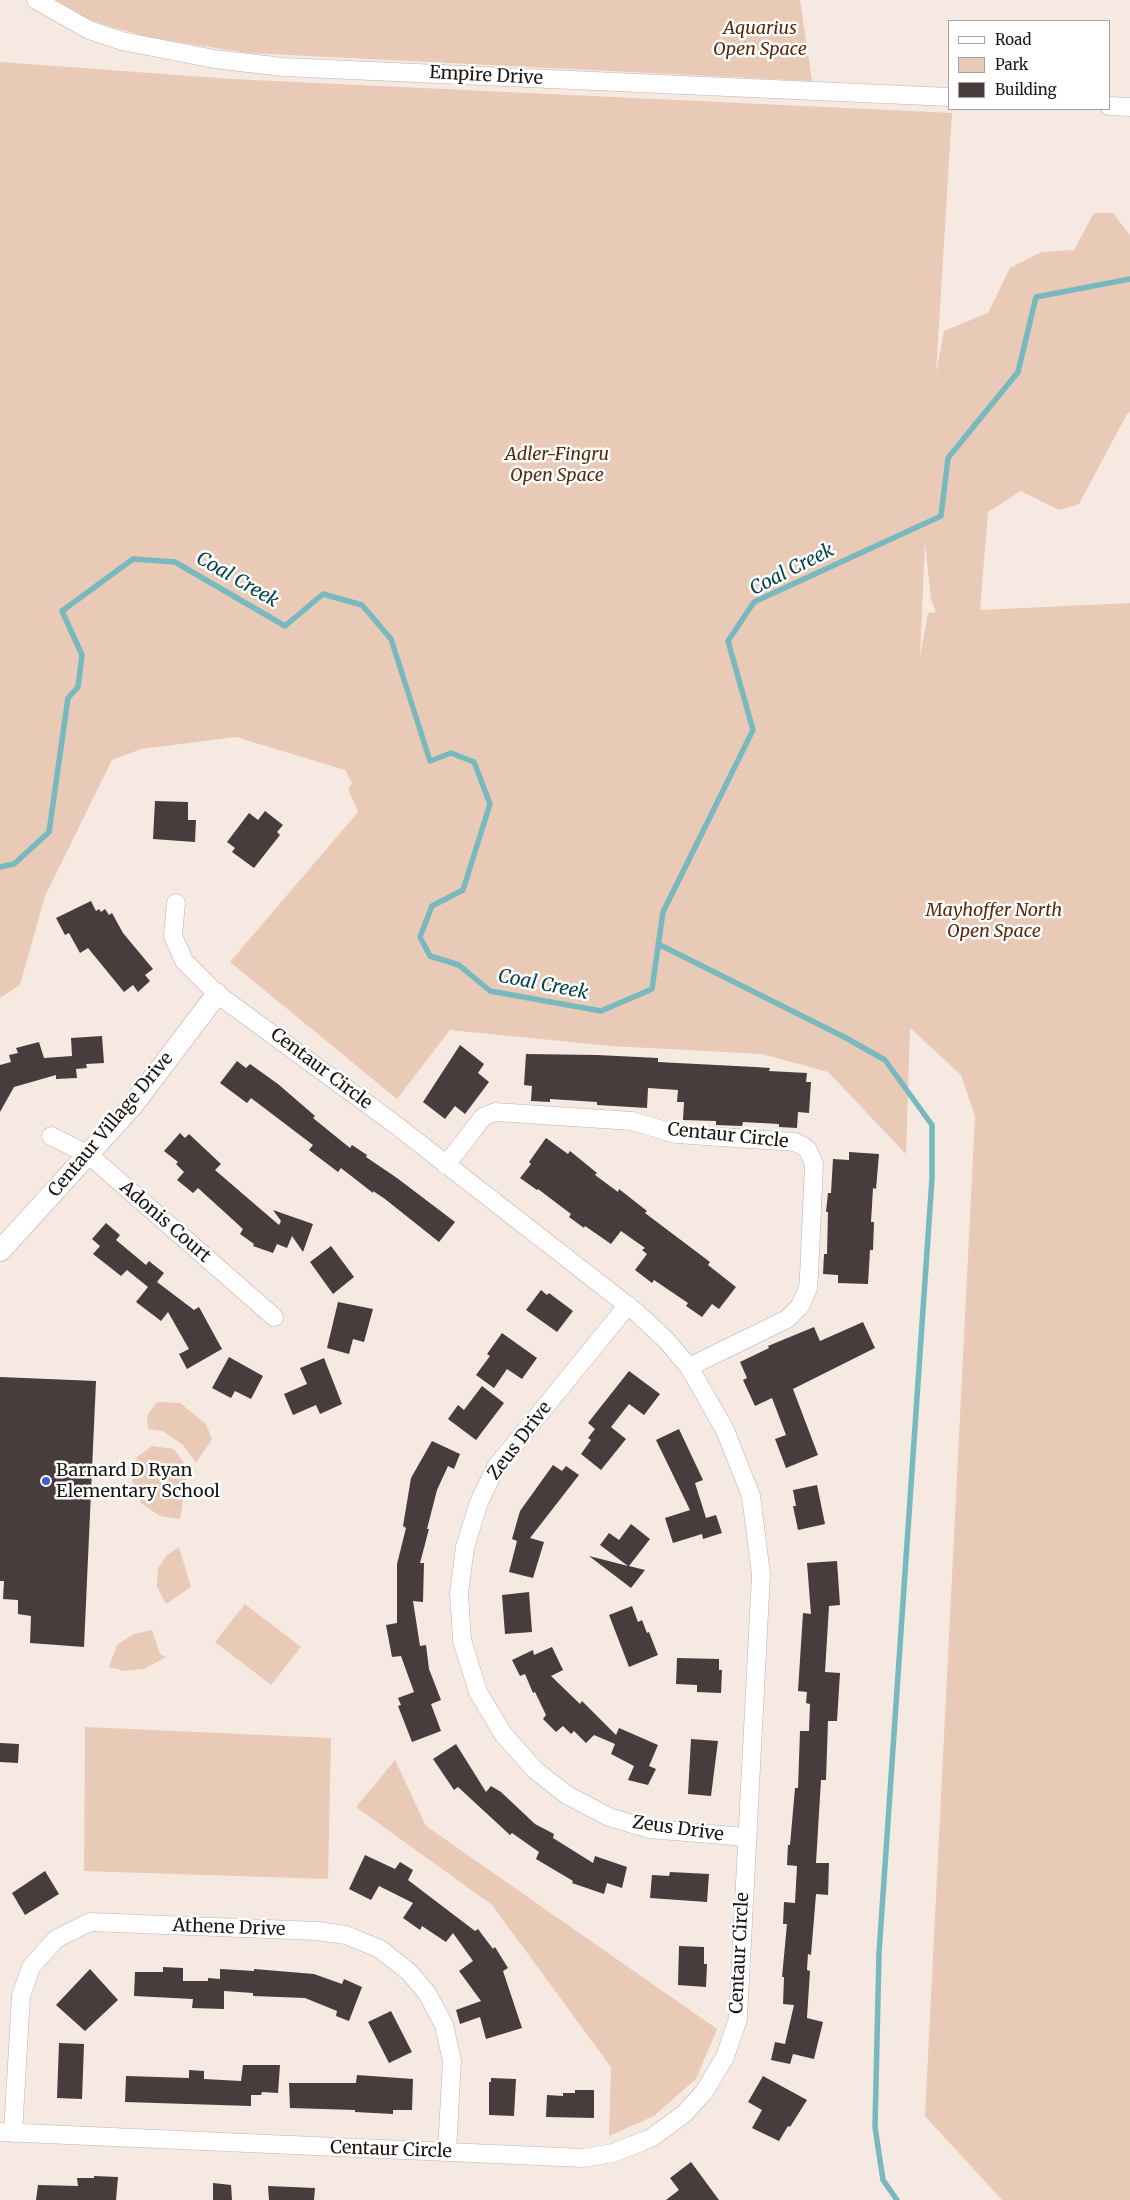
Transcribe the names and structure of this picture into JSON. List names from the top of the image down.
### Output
{
  "streets": {
    "street": [
      "Empire Drive",
      "Centaur Circle",
      "Centaur Village Drive",
      "Adonis Court",
      "Zeus Drive",
      "Athene Drive"
    ]
  },
  "crossings": [
    ["Centaur Circle", "Centaur Village Drive"],
    ["Centaur Circle", "Zeus Drive"],
    ["Centaur Circle", "Athene Drive"],
    ["Centaur Village Drive", "Adonis Court"]
  ],
  "water": ["Coal Creek"],
  "parks": ["Aquarius Open Space", "Adler-Fingru Open Space", "Mayhoffer North Open Space"],
  "places": ["Barnard D Ryan Elementary School"],
  "legend": ["Road", "Park", "Building"]
}
